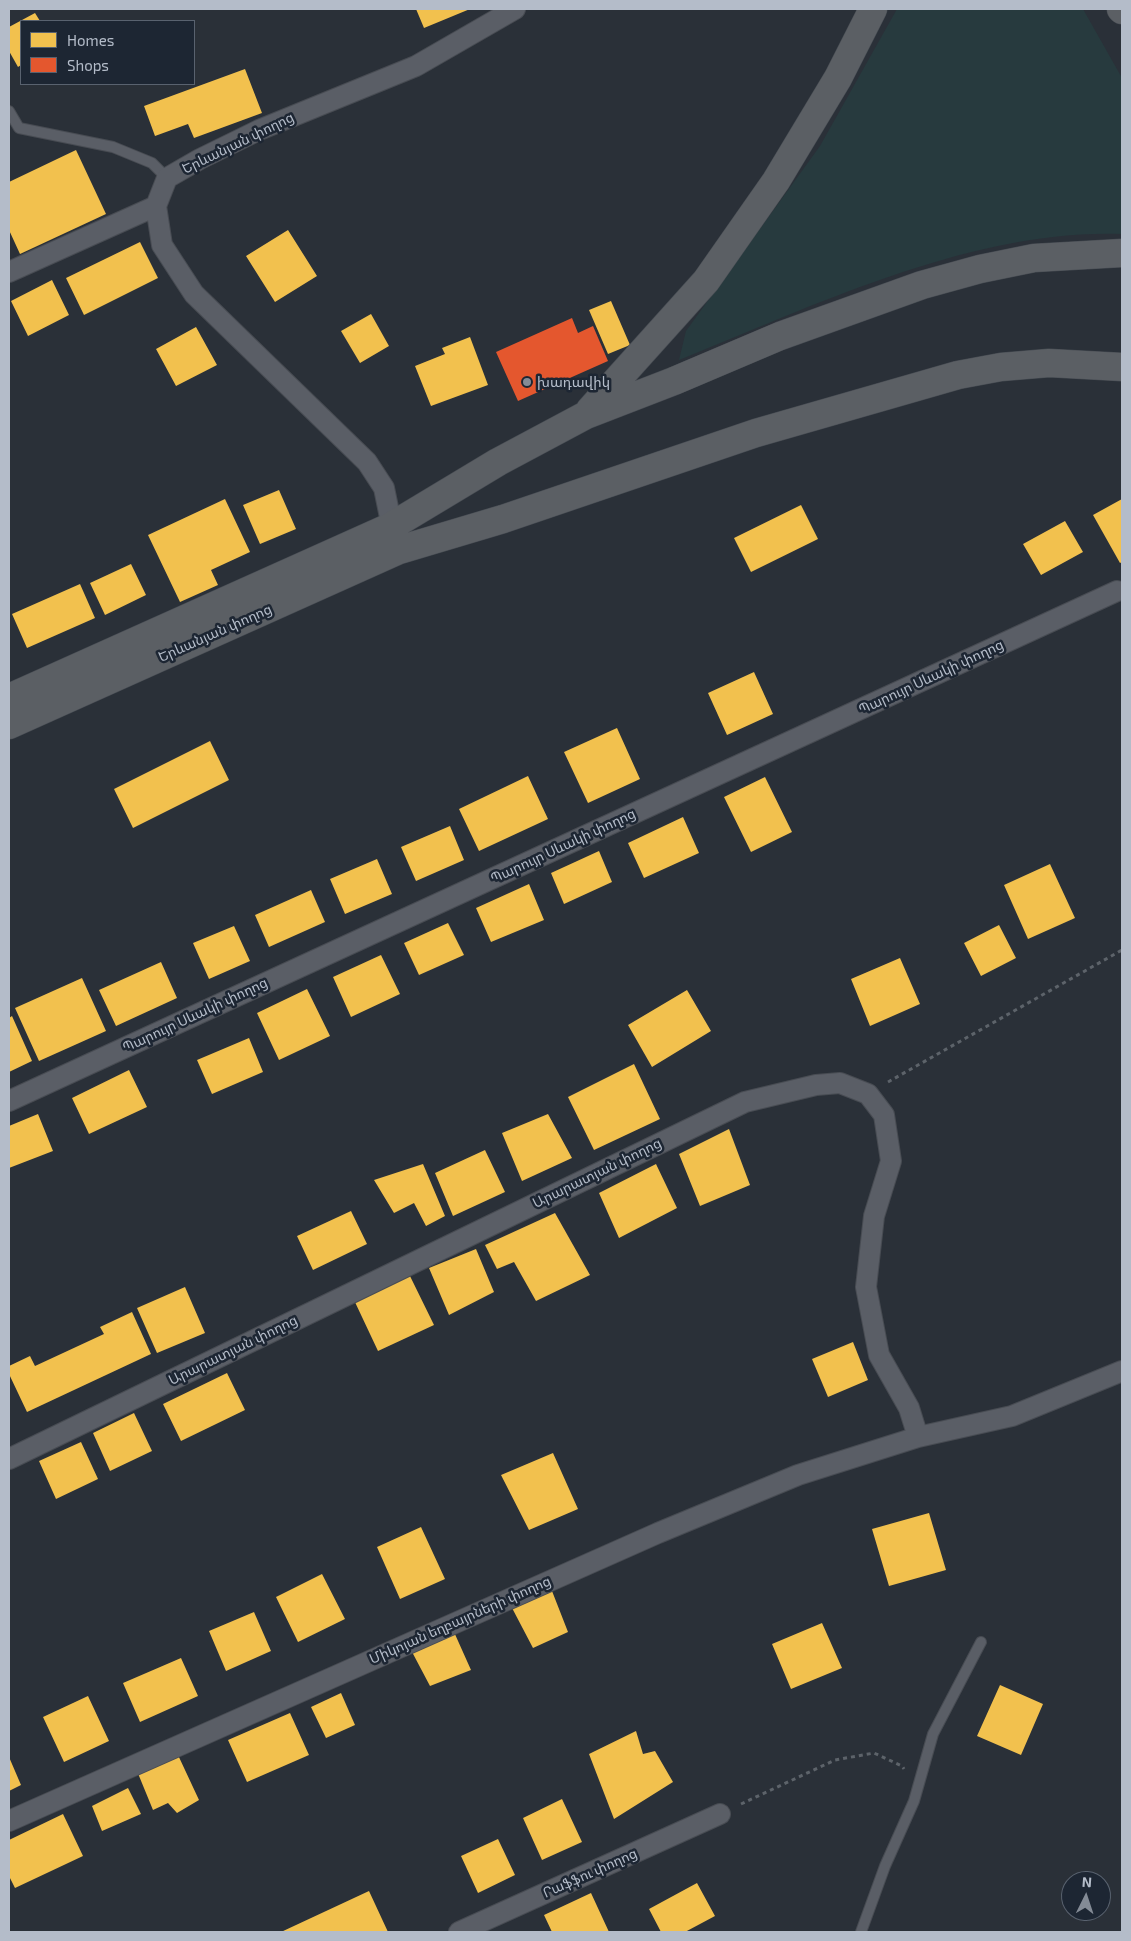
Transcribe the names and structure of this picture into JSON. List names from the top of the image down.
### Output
{
  "streets": {
    "highway": ["Երևանյան փողոց"],
    "street": [
      "Պարույր Սևակի փողոց",
      "Արարատյան փողոց",
      "Միկոյան եղբայրների փողոց",
      "Րաֆֆու փողոց"
    ]
  },
  "places": ["խադավիկ"],
  "legend": ["Homes", "Shops"],
  "north": "top"
}
